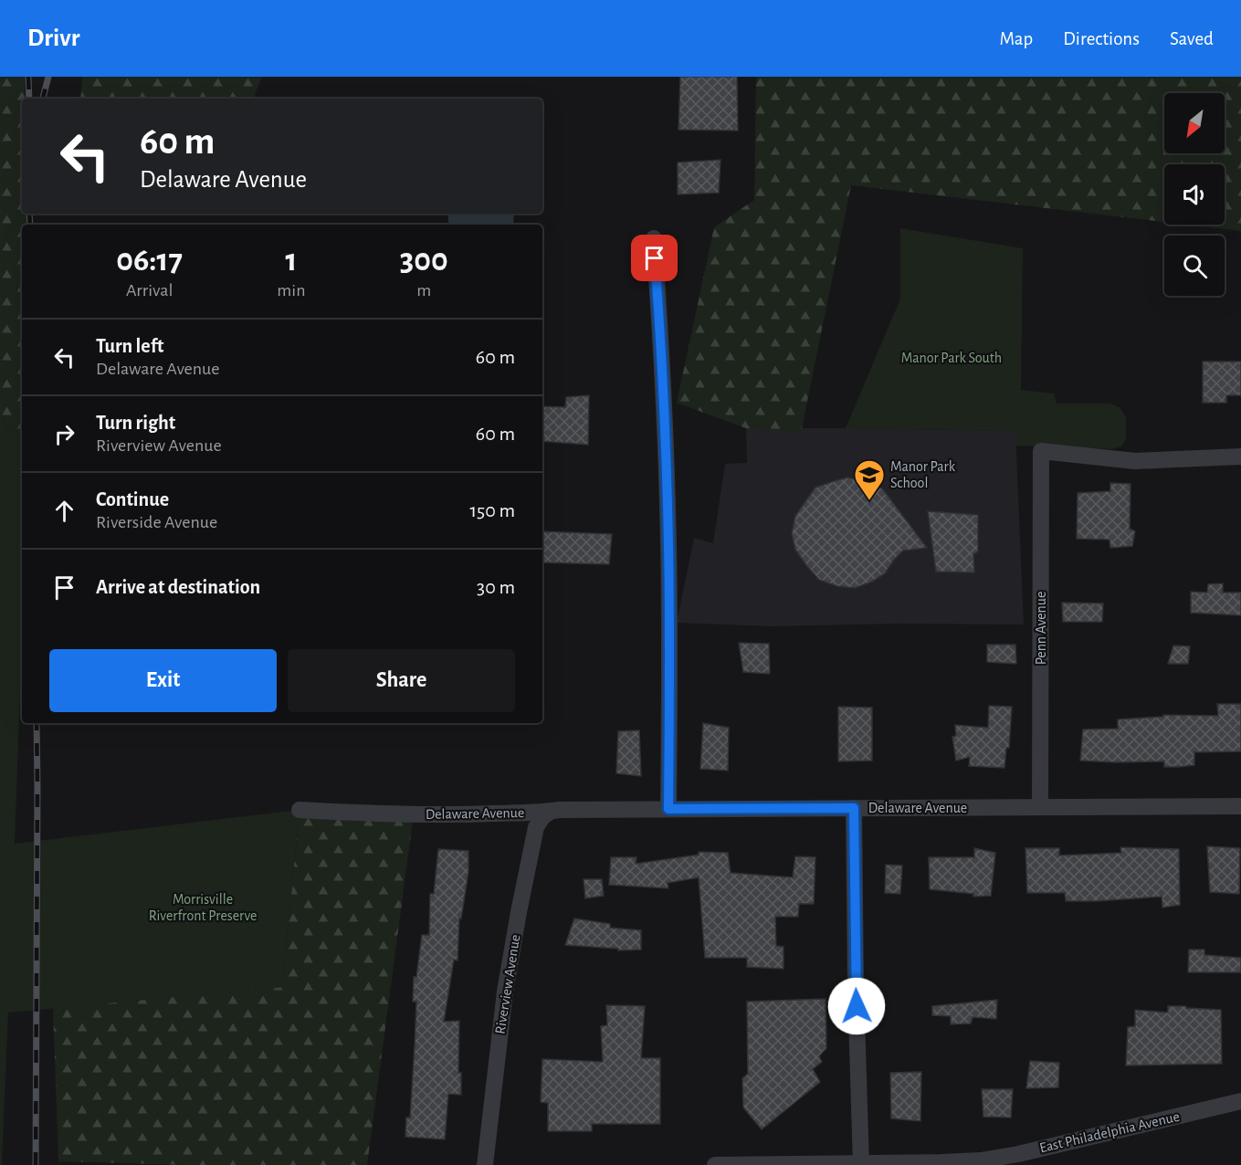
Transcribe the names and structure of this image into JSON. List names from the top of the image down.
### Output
{
  "streets": {
    "street": [
      "Penn Avenue",
      "Delaware Avenue",
      "Riverview Avenue",
      "East Philadelphia Avenue"
    ]
  },
  "crossings": [
    ["Penn Avenue", "Delaware Avenue"],
    ["Delaware Avenue", "Riverview Avenue"]
  ],
  "parks": ["Manor Park South", "Morrisville Riverfront Preserve"],
  "places": {
    "school or university": ["Manor Park School"]
  },
  "north": "bottom left",
  "page": {
    "header": "Drivr",
    "nav": ["Map", "Directions", "Saved"],
    "turn": ["60 m", "Delaware Avenue"],
    "eta": [
      "06:17",
      "Arrival",
      "1",
      "min",
      "300",
      "m"
    ],
    "list": [
      {
        "name": "Turn left",
        "note": "Delaware Avenue",
        "value": "60 m"
      },
      {
        "name": "Turn right",
        "note": "Riverview Avenue",
        "value": "60 m"
      },
      {
        "name": "Continue",
        "note": "Riverside Avenue",
        "value": "150 m"
      },
      {
        "name": "Arrive at destination",
        "value": "30 m"
      }
    ],
    "buttons": ["Exit", "Share"]
  }
}
